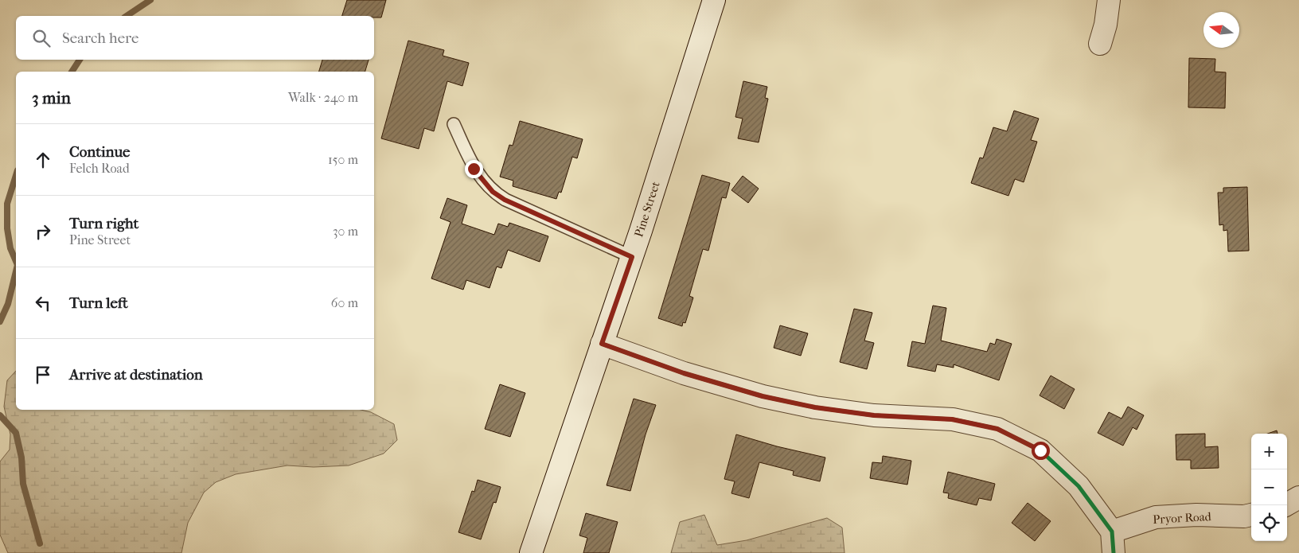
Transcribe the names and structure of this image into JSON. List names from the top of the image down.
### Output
{
  "streets": {
    "street": ["Pine Street", "Pryor Road"]
  },
  "north": "left",
  "page": {
    "search": "Search here",
    "heading": ["3 min", "Walk · 240 m"],
    "list": [
      ["Continue", "Felch Road", "150 m"],
      ["Turn right", "Pine Street", "30 m"],
      ["Turn left", "60 m"],
      "Arrive at destination"
    ],
    "map_buttons": ["+", "−"]
  }
}
